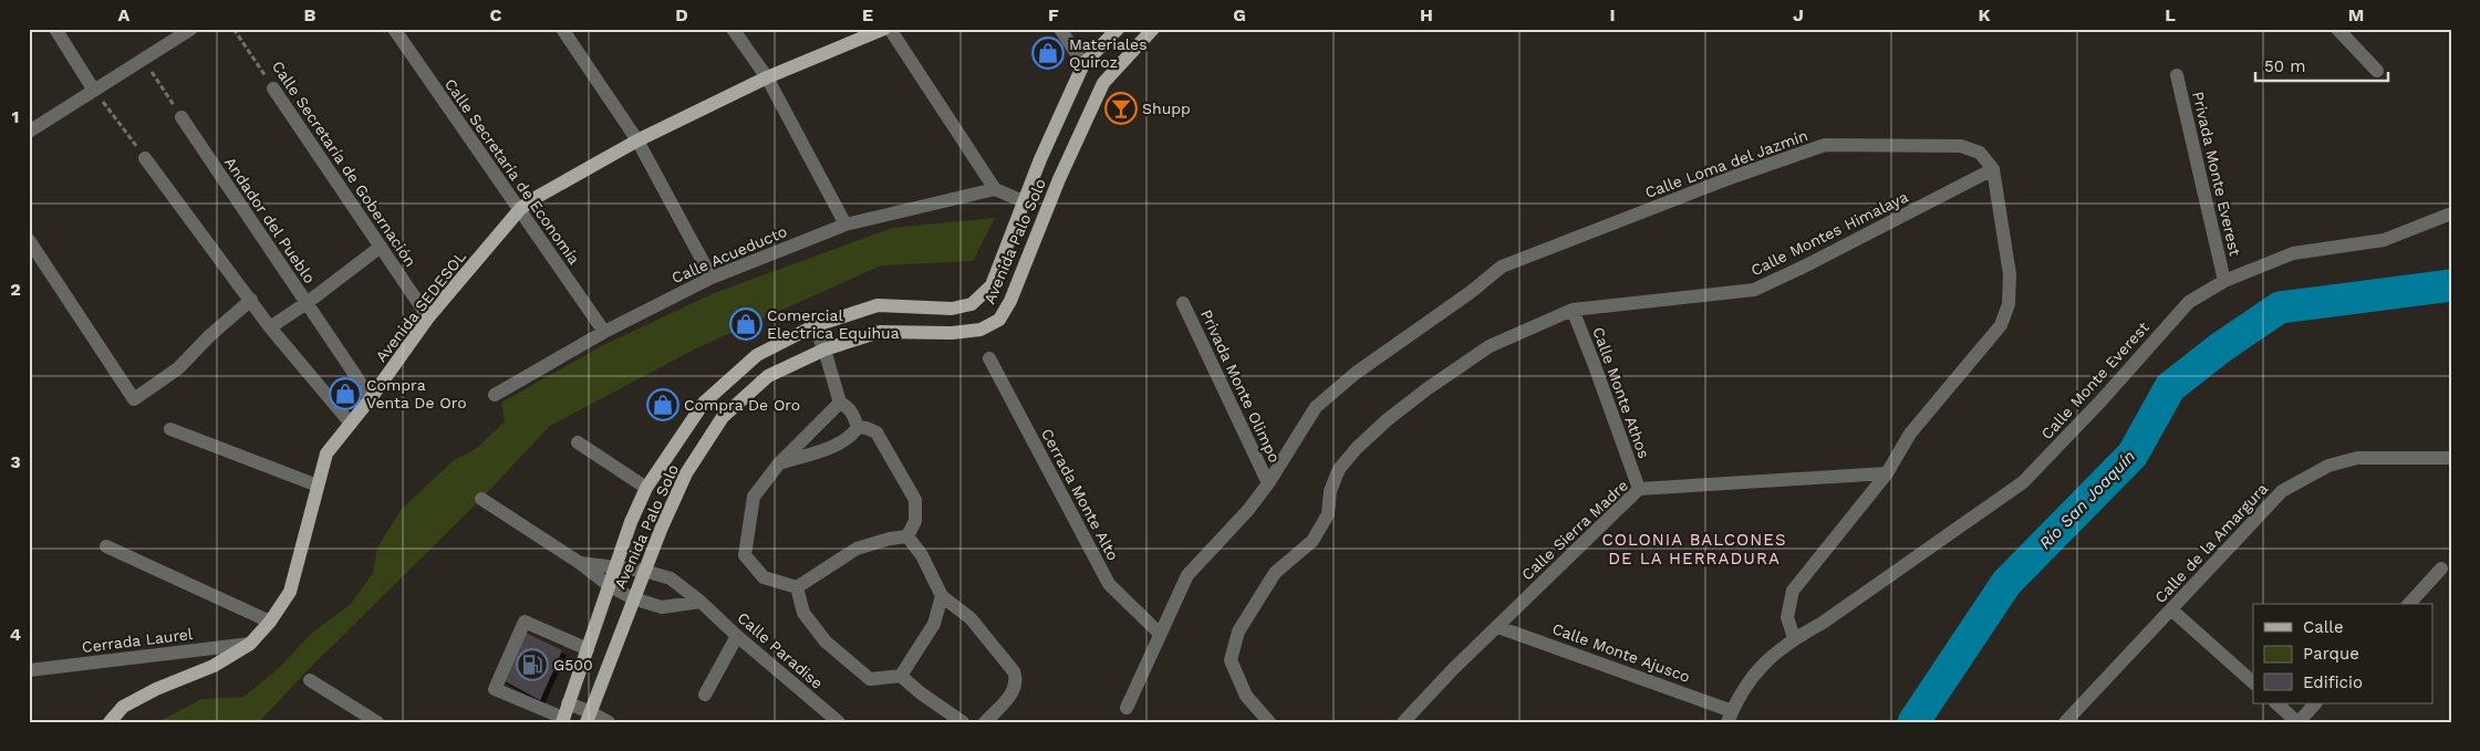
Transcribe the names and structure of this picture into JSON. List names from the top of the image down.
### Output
{
  "streets": {
    "main road": ["Avenida Palo Solo", "Avenida SEDESOL"],
    "street": [
      "Calle Secretaría de Gobernación",
      "Calle Loma del Jazmín",
      "Calle Secretaría de Economía",
      "Privada Monte Everest",
      "Andador del Pueblo",
      "Calle Montes Himalaya",
      "Calle Acueducto",
      "Calle Monte Everest",
      "Privada Monte Olimpo",
      "Calle Monte Athos",
      "Cerrada Monte Alto",
      "Calle Sierra Madre",
      "Calle de la Amargura",
      "Cerrada Laurel",
      "Calle Paradise",
      "Calle Monte Ajusco"
    ]
  },
  "crossings": [
    ["Calle Secretaría de Gobernación", "Avenida SEDESOL"],
    ["Calle Loma del Jazmín", "Calle Montes Himalaya"],
    ["Calle Loma del Jazmín", "Privada Monte Olimpo"],
    ["Calle Loma del Jazmín", "Cerrada Monte Alto"],
    ["Calle Secretaría de Economía", "Calle Acueducto"],
    ["Calle Secretaría de Economía", "Avenida SEDESOL"],
    ["Privada Monte Everest", "Calle Monte Everest"],
    ["Andador del Pueblo", "Avenida SEDESOL"],
    ["Calle Montes Himalaya", "Calle Monte Athos"],
    ["Avenida Palo Solo", "Calle Paradise"],
    ["Avenida SEDESOL", "Cerrada Laurel"],
    ["Calle Monte Athos", "Calle Sierra Madre"],
    ["Calle Sierra Madre", "Calle Monte Ajusco"]
  ],
  "districts": ["COLONIA BALCONES DE LA HERRADURA"],
  "water": ["Río San Joaquín"],
  "places": {
    "shop": [
      "Materiales Quiroz",
      "Comercial Electrica Equihua",
      "Compra Venta De Oro",
      "Compra De Oro"
    ],
    "bar": ["Shupp"],
    "fuel station": ["G500"]
  },
  "legend": ["Calle", "Parque", "Edificio"],
  "scale_bar": "50 m",
  "grid": {
    "columns": [
      "A",
      "B",
      "C",
      "D",
      "E",
      "F",
      "G",
      "H",
      "I",
      "J",
      "K",
      "L",
      "M"
    ],
    "rows": [
      "1",
      "2",
      "3",
      "4"
    ]
  }
}
